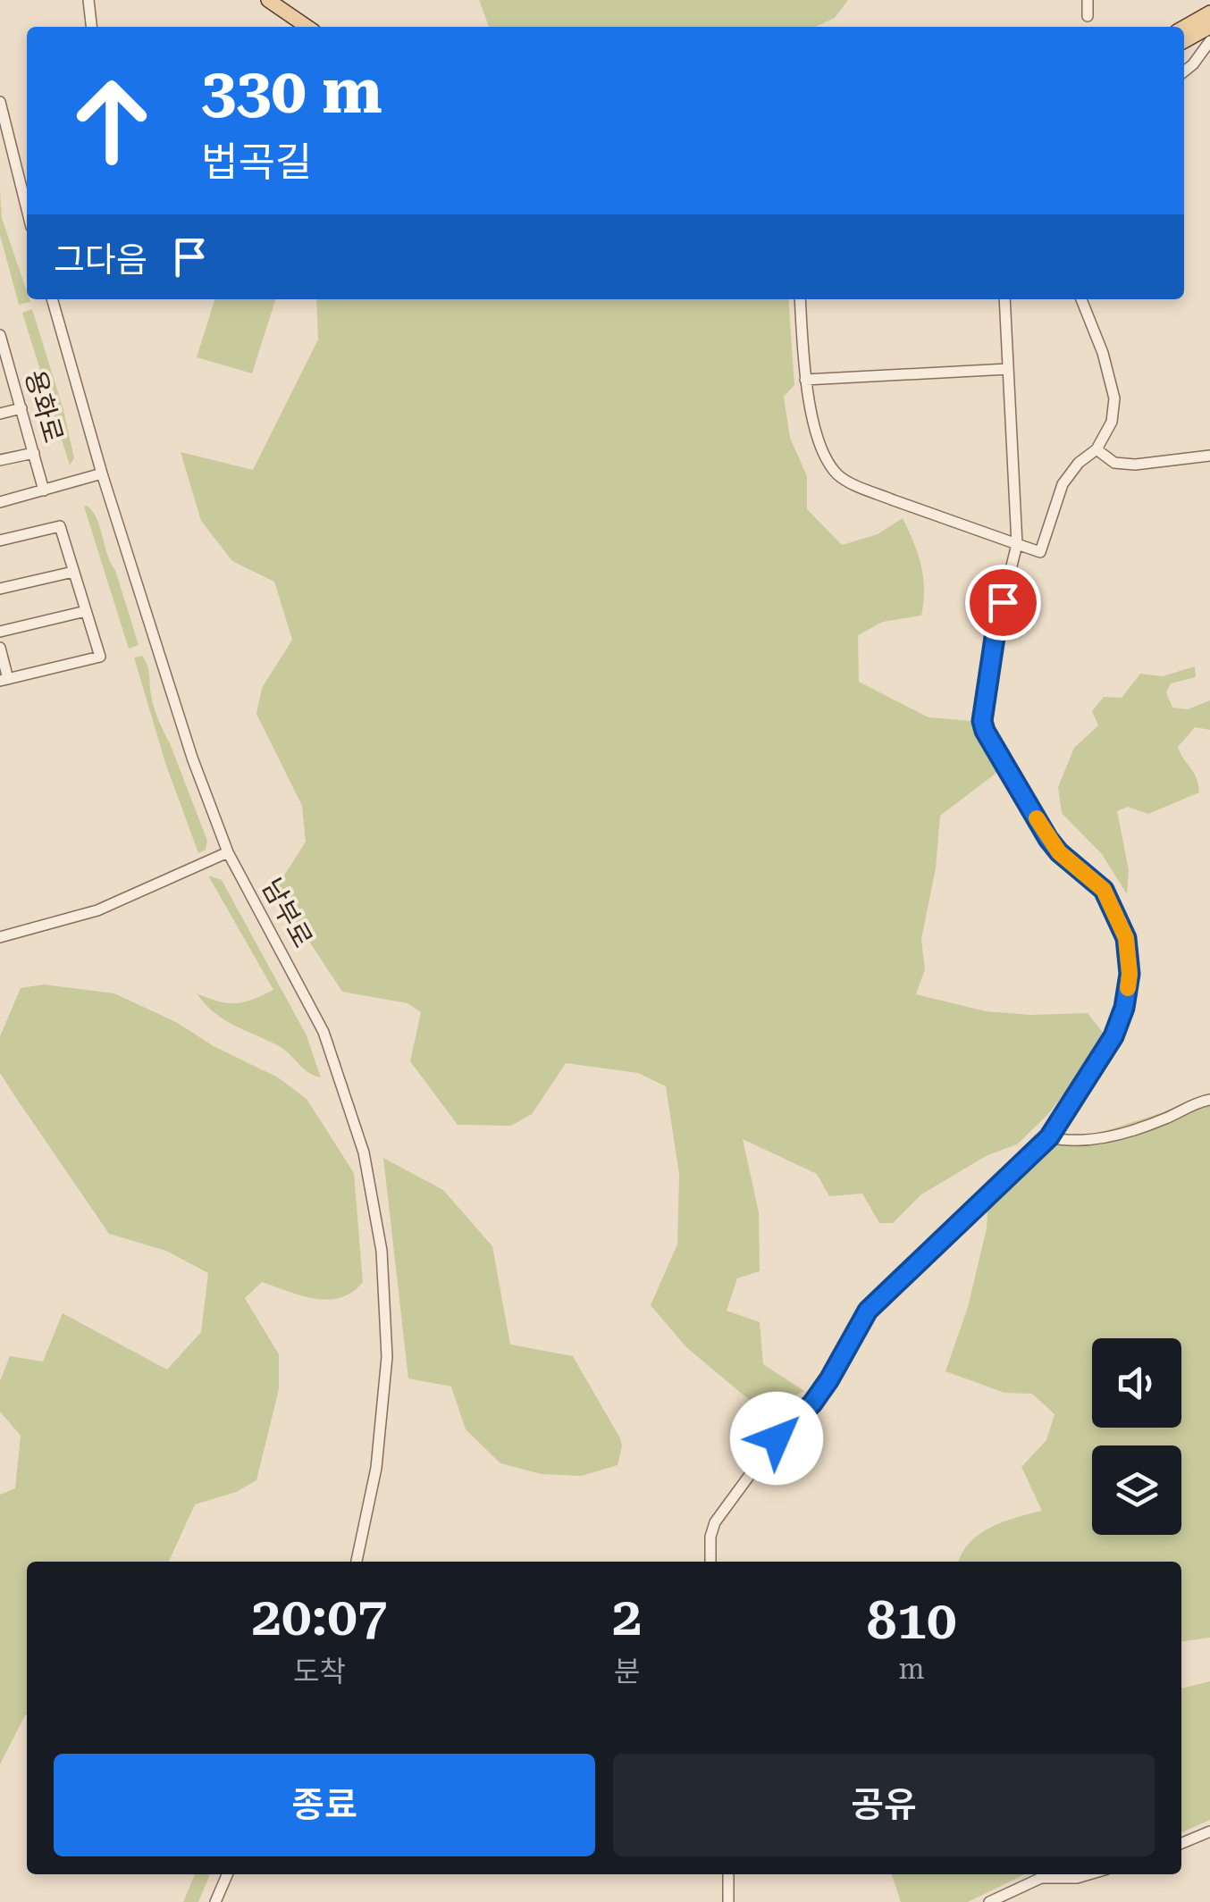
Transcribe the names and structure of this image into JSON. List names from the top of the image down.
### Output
{
  "streets": {
    "street": ["용화로", "남부로"]
  },
  "page": {
    "turn": ["330 m", "법곡길"],
    "then": "그다음",
    "eta": [
      "20:07",
      "도착",
      "2",
      "분",
      "810",
      "m"
    ],
    "buttons": ["종료", "공유"]
  }
}
